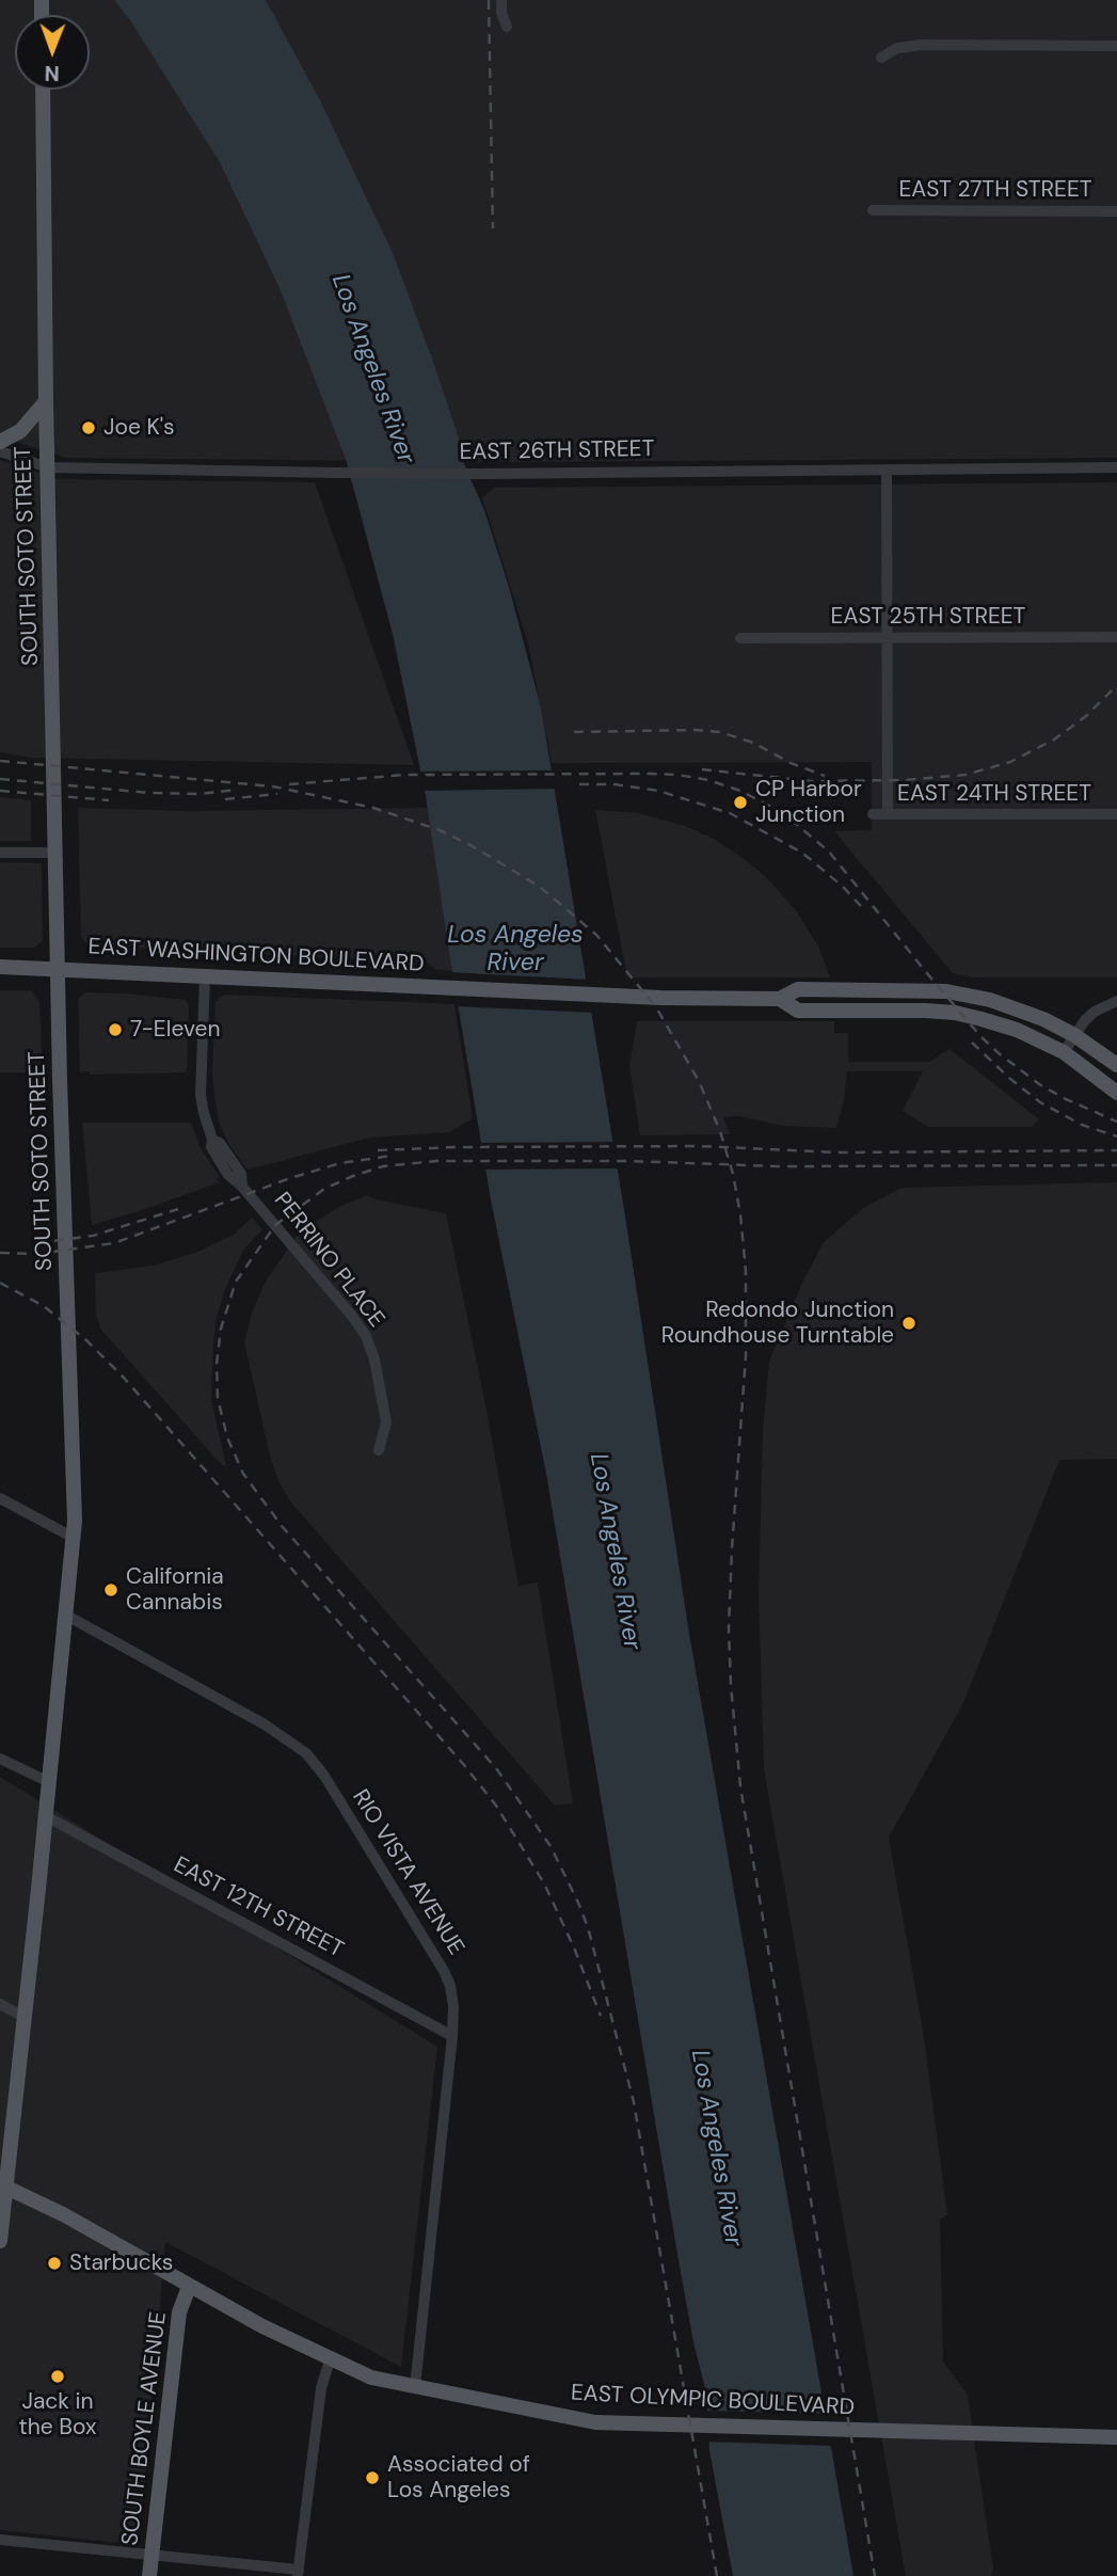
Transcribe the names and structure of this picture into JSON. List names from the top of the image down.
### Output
{
  "streets": {
    "main road": [
      "SOUTH SOTO STREET",
      "EAST WASHINGTON BOULEVARD",
      "EAST OLYMPIC BOULEVARD",
      "SOUTH BOYLE AVENUE"
    ],
    "street": [
      "EAST 27TH STREET",
      "EAST 26TH STREET",
      "EAST 25TH STREET",
      "EAST 24TH STREET",
      "PERRINO PLACE",
      "RIO VISTA AVENUE",
      "EAST 12TH STREET"
    ]
  },
  "crossings": [
    ["EAST 26TH STREET", "SOUTH SOTO STREET"],
    ["SOUTH SOTO STREET", "EAST WASHINGTON BOULEVARD"],
    ["SOUTH SOTO STREET", "RIO VISTA AVENUE"],
    ["SOUTH SOTO STREET", "EAST 12TH STREET"],
    ["SOUTH SOTO STREET", "EAST OLYMPIC BOULEVARD"],
    ["EAST WASHINGTON BOULEVARD", "PERRINO PLACE"],
    ["RIO VISTA AVENUE", "EAST 12TH STREET"],
    ["RIO VISTA AVENUE", "EAST OLYMPIC BOULEVARD"],
    ["EAST OLYMPIC BOULEVARD", "SOUTH BOYLE AVENUE"]
  ],
  "water": ["Los Angeles River"],
  "places": [
    "Joe K's",
    "CP Harbor Junction",
    "7-Eleven",
    "Redondo Junction Roundhouse Turntable",
    "California Cannabis",
    "Starbucks",
    "Jack in the Box",
    "Associated of Los Angeles"
  ],
  "north": "bottom"
}
